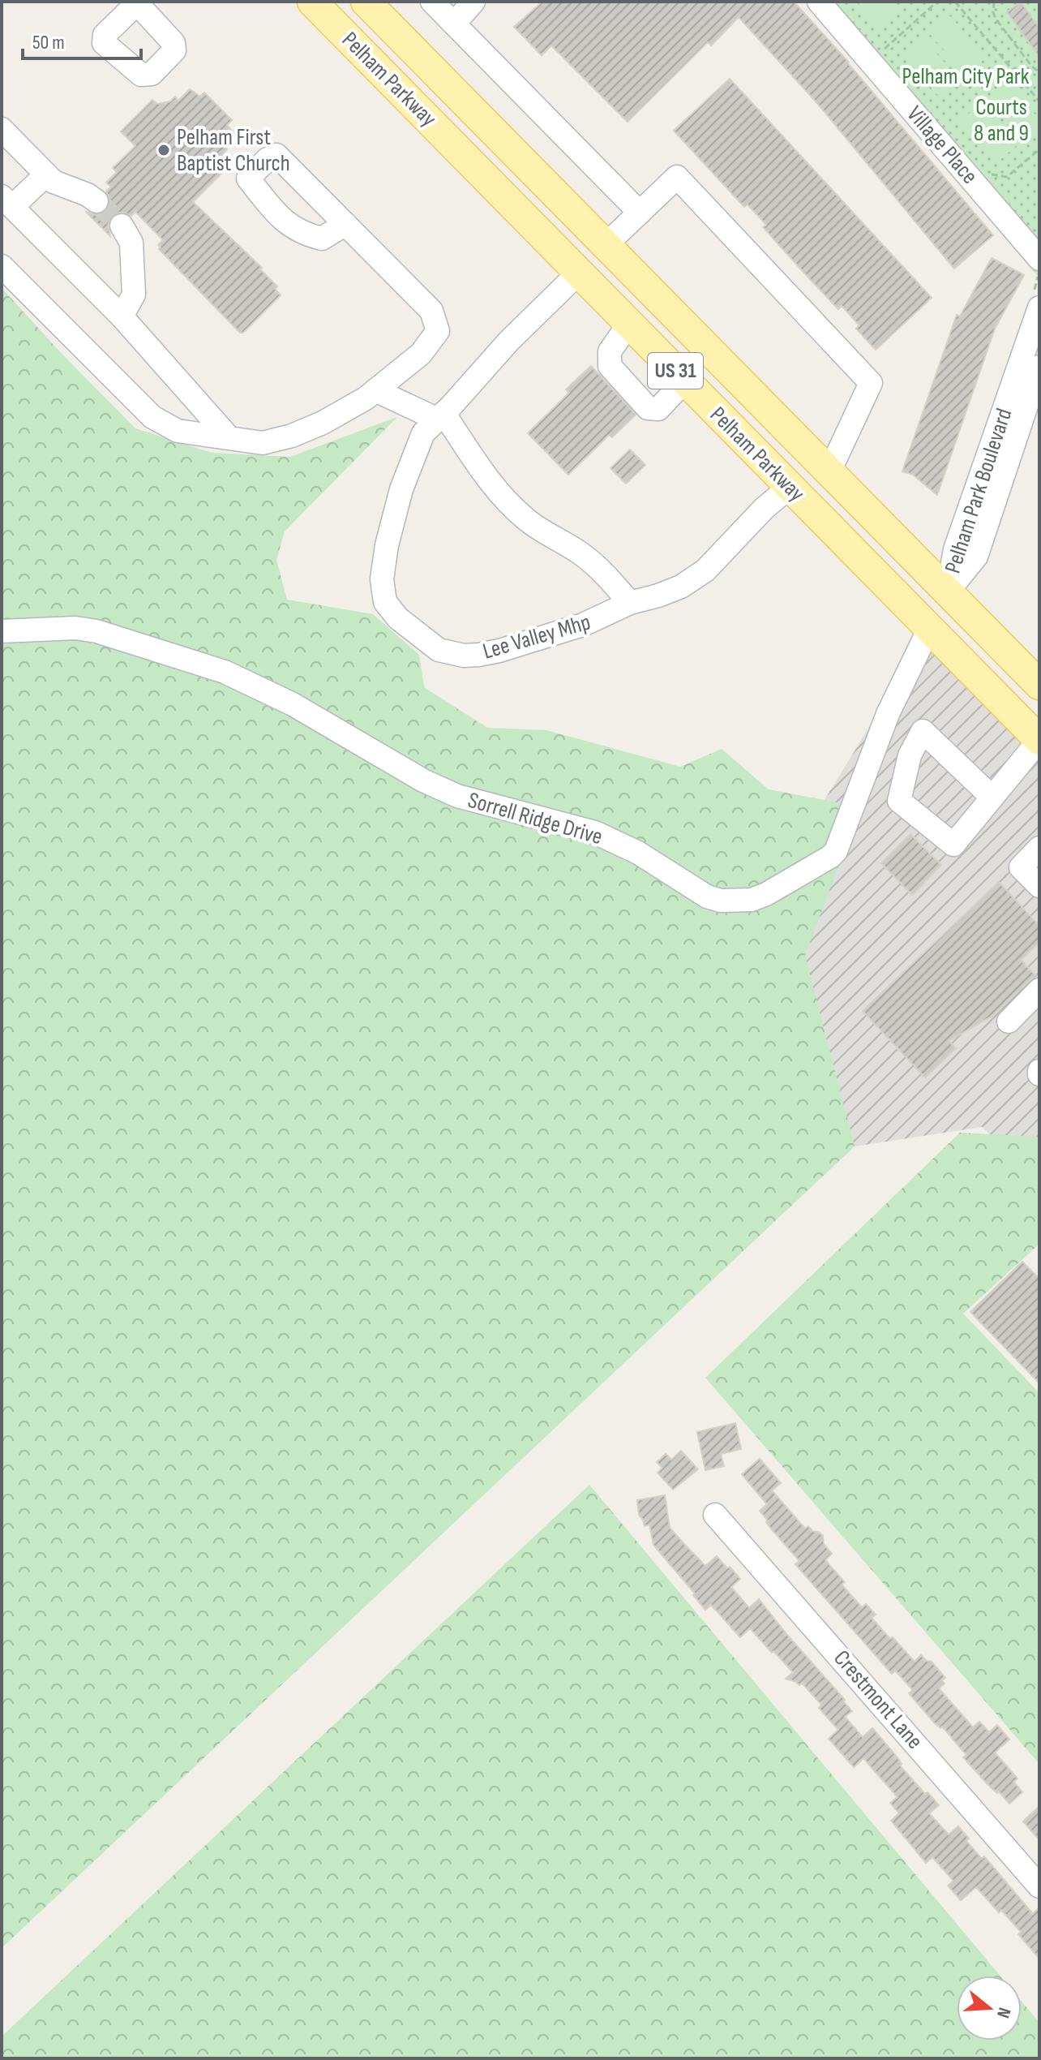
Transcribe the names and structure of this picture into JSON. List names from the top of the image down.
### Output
{
  "streets": {
    "main road": ["Pelham Parkway", "US 31"],
    "street": [
      "Village Place",
      "Pelham Park Boulevard",
      "Lee Valley Mhp",
      "Sorrell Ridge Drive",
      "Crestmont Lane"
    ]
  },
  "crossings": [
    ["Pelham Parkway", "Pelham Park Boulevard"],
    ["Pelham Parkway", "Lee Valley Mhp"],
    ["Pelham Parkway", "Sorrell Ridge Drive"]
  ],
  "parks": ["Pelham City Park", "Courts 8 and 9"],
  "places": ["Pelham First Baptist Church"],
  "scale_bar": "50 m",
  "north": "right"
}
